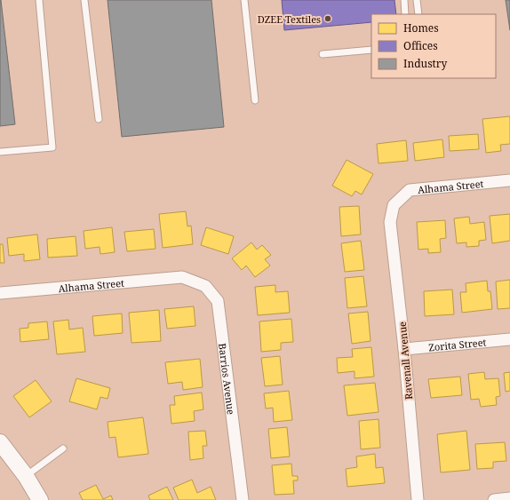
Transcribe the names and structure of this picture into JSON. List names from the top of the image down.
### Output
{
  "streets": {
    "street": [
      "Alhama Street",
      "Zorita Street",
      "Ravenall Avenue",
      "Barrios Avenue"
    ]
  },
  "crossings": [
    ["Alhama Street", "Ravenall Avenue"],
    ["Alhama Street", "Barrios Avenue"],
    ["Zorita Street", "Ravenall Avenue"]
  ],
  "places": ["DZEE Textiles"],
  "legend": ["Homes", "Offices", "Industry"]
}
